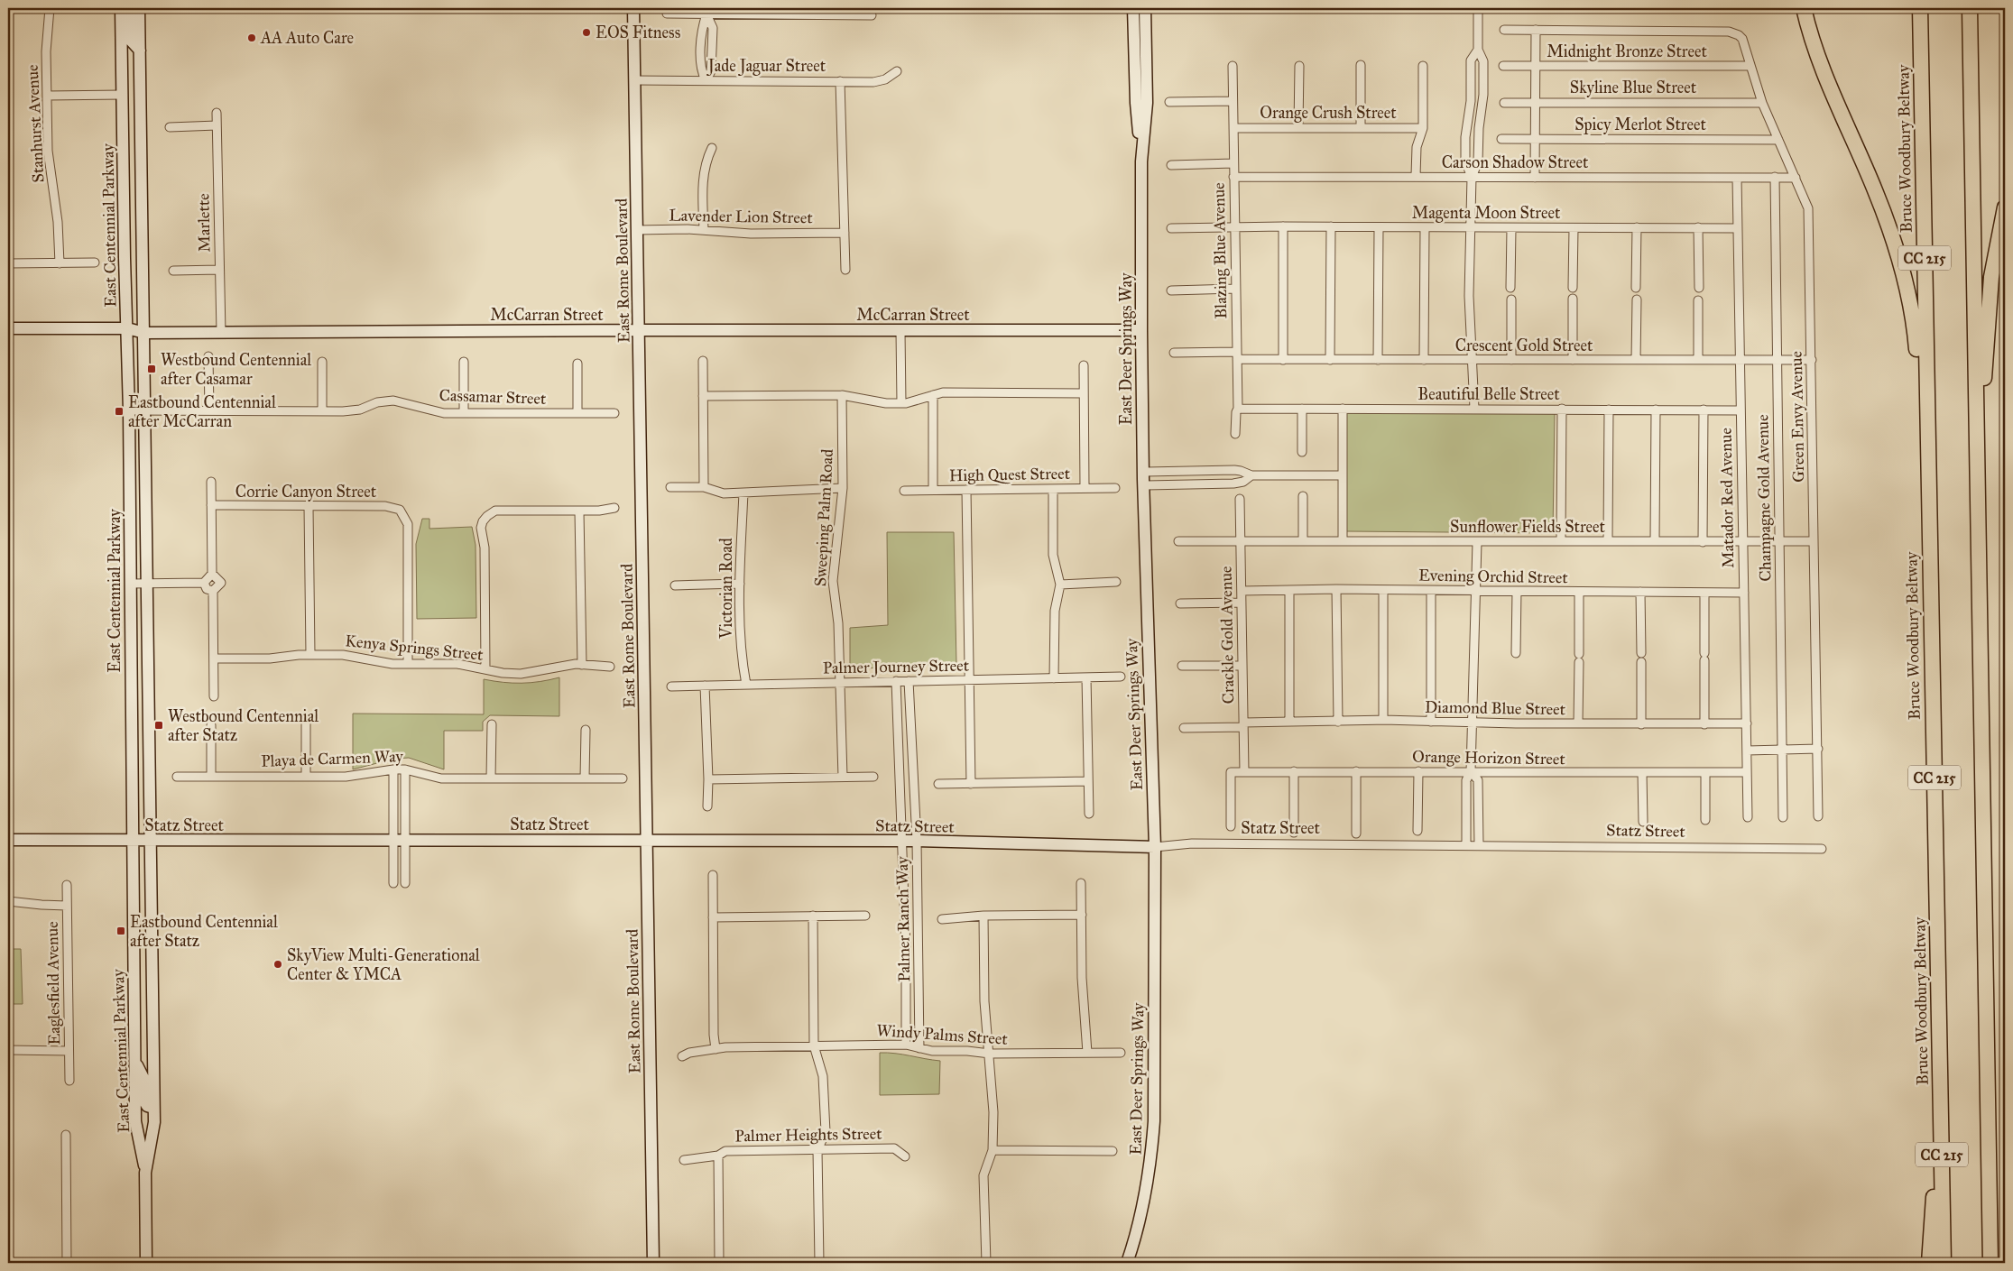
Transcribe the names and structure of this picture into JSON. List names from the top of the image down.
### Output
{
  "streets": {
    "highway": ["Bruce Woodbury Beltway", "CC 215"],
    "street": [
      "Midnight Bronze Street",
      "Jade Jaguar Street",
      "Skyline Blue Street",
      "Orange Crush Street",
      "Stanhurst Avenue",
      "Spicy Merlot Street",
      "Carson Shadow Street",
      "Magenta Moon Street",
      "Lavender Lion Street",
      "Marlette",
      "East Centennial Parkway",
      "Blazing Blue Avenue",
      "East Rome Boulevard",
      "McCarran Street",
      "Crescent Gold Street",
      "East Deer Springs Way",
      "Beautiful Belle Street",
      "Cassamar Street",
      "Green Envy Avenue",
      "High Quest Street",
      "Corrie Canyon Street",
      "Matador Red Avenue",
      "Champagne Gold Avenue",
      "Sweeping Palm Road",
      "Sunflower Fields Street",
      "Evening Orchid Street",
      "Victorian Road",
      "Crackle Gold Avenue",
      "Kenya Springs Street",
      "Palmer Journey Street",
      "Diamond Blue Street",
      "Orange Horizon Street",
      "Playa de Carmen Way",
      "Statz Street",
      "Palmer Ranch Way",
      "Eaglesfield Avenue",
      "Windy Palms Street",
      "Palmer Heights Street"
    ]
  },
  "crossings": [
    ["Midnight Bronze Street", "Green Envy Avenue"],
    ["Jade Jaguar Street", "East Rome Boulevard"],
    ["Skyline Blue Street", "Green Envy Avenue"],
    ["Orange Crush Street", "Blazing Blue Avenue"],
    ["Spicy Merlot Street", "Green Envy Avenue"],
    ["Carson Shadow Street", "Blazing Blue Avenue"],
    ["Carson Shadow Street", "Green Envy Avenue"],
    ["Carson Shadow Street", "Matador Red Avenue"],
    ["Carson Shadow Street", "Champagne Gold Avenue"],
    ["Magenta Moon Street", "Blazing Blue Avenue"],
    ["Magenta Moon Street", "Matador Red Avenue"],
    ["Lavender Lion Street", "East Rome Boulevard"],
    ["Marlette", "McCarran Street"],
    ["East Centennial Parkway", "McCarran Street"],
    ["East Centennial Parkway", "Cassamar Street"],
    ["East Centennial Parkway", "Statz Street"],
    ["Blazing Blue Avenue", "Crescent Gold Street"],
    ["Blazing Blue Avenue", "Beautiful Belle Street"],
    ["East Rome Boulevard", "McCarran Street"],
    ["East Rome Boulevard", "Statz Street"],
    ["McCarran Street", "East Deer Springs Way"],
    ["Crescent Gold Street", "Green Envy Avenue"],
    ["Crescent Gold Street", "Matador Red Avenue"],
    ["Crescent Gold Street", "Champagne Gold Avenue"],
    ["East Deer Springs Way", "Statz Street"],
    ["Beautiful Belle Street", "Matador Red Avenue"],
    ["Green Envy Avenue", "Sunflower Fields Street"],
    ["Corrie Canyon Street", "Kenya Springs Street"],
    ["Matador Red Avenue", "Sunflower Fields Street"],
    ["Matador Red Avenue", "Evening Orchid Street"],
    ["Matador Red Avenue", "Diamond Blue Street"],
    ["Matador Red Avenue", "Orange Horizon Street"],
    ["Champagne Gold Avenue", "Sunflower Fields Street"],
    ["Sweeping Palm Road", "Palmer Journey Street"],
    ["Sunflower Fields Street", "Crackle Gold Avenue"],
    ["Evening Orchid Street", "Crackle Gold Avenue"],
    ["Victorian Road", "Palmer Journey Street"],
    ["Crackle Gold Avenue", "Diamond Blue Street"],
    ["Crackle Gold Avenue", "Orange Horizon Street"],
    ["Palmer Journey Street", "Palmer Ranch Way"],
    ["Statz Street", "Palmer Ranch Way"],
    ["Palmer Ranch Way", "Windy Palms Street"]
  ],
  "places": {
    "other": ["EOS Fitness", "AA Auto Care", "SkyView Multi-Generational Center & YMCA"],
    "transit": [
      "Westbound Centennial after Casamar",
      "Eastbound Centennial after McCarran",
      "Westbound Centennial after Statz",
      "Eastbound Centennial after Statz"
    ]
  }
}
